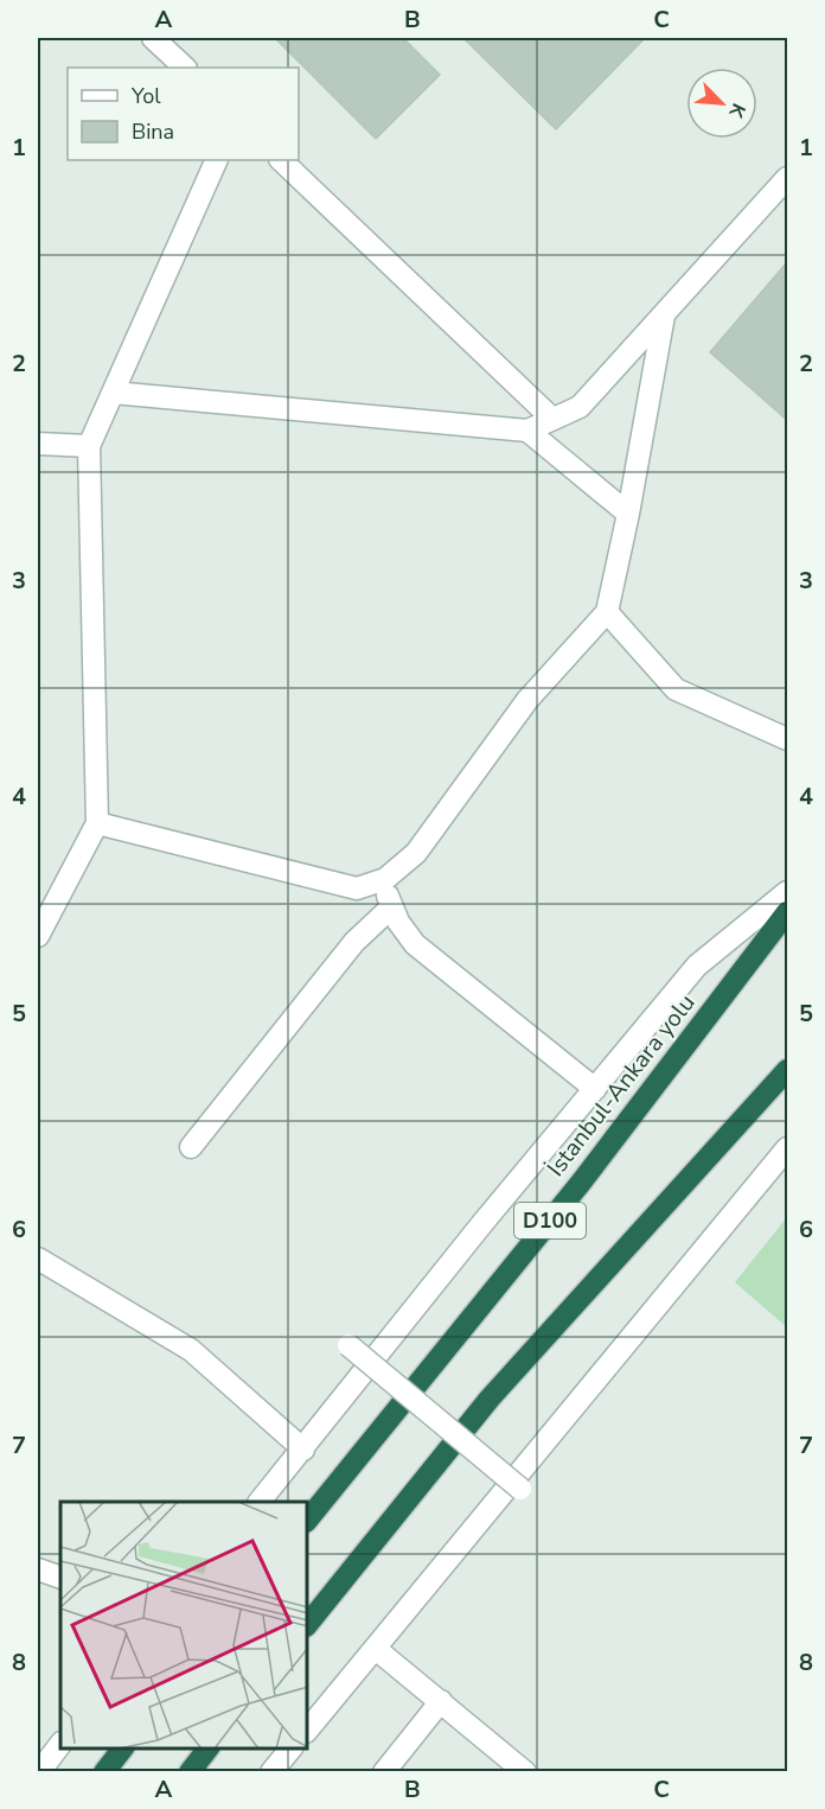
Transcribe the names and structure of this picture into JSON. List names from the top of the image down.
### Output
{
  "streets": {
    "highway": ["İstanbul-Ankara yolu", "D100"]
  },
  "legend": ["Yol", "Bina"],
  "north": "bottom right",
  "grid": {
    "columns": ["A", "B", "C"],
    "rows": [
      "1",
      "2",
      "3",
      "4",
      "5",
      "6",
      "7",
      "8"
    ]
  }
}
